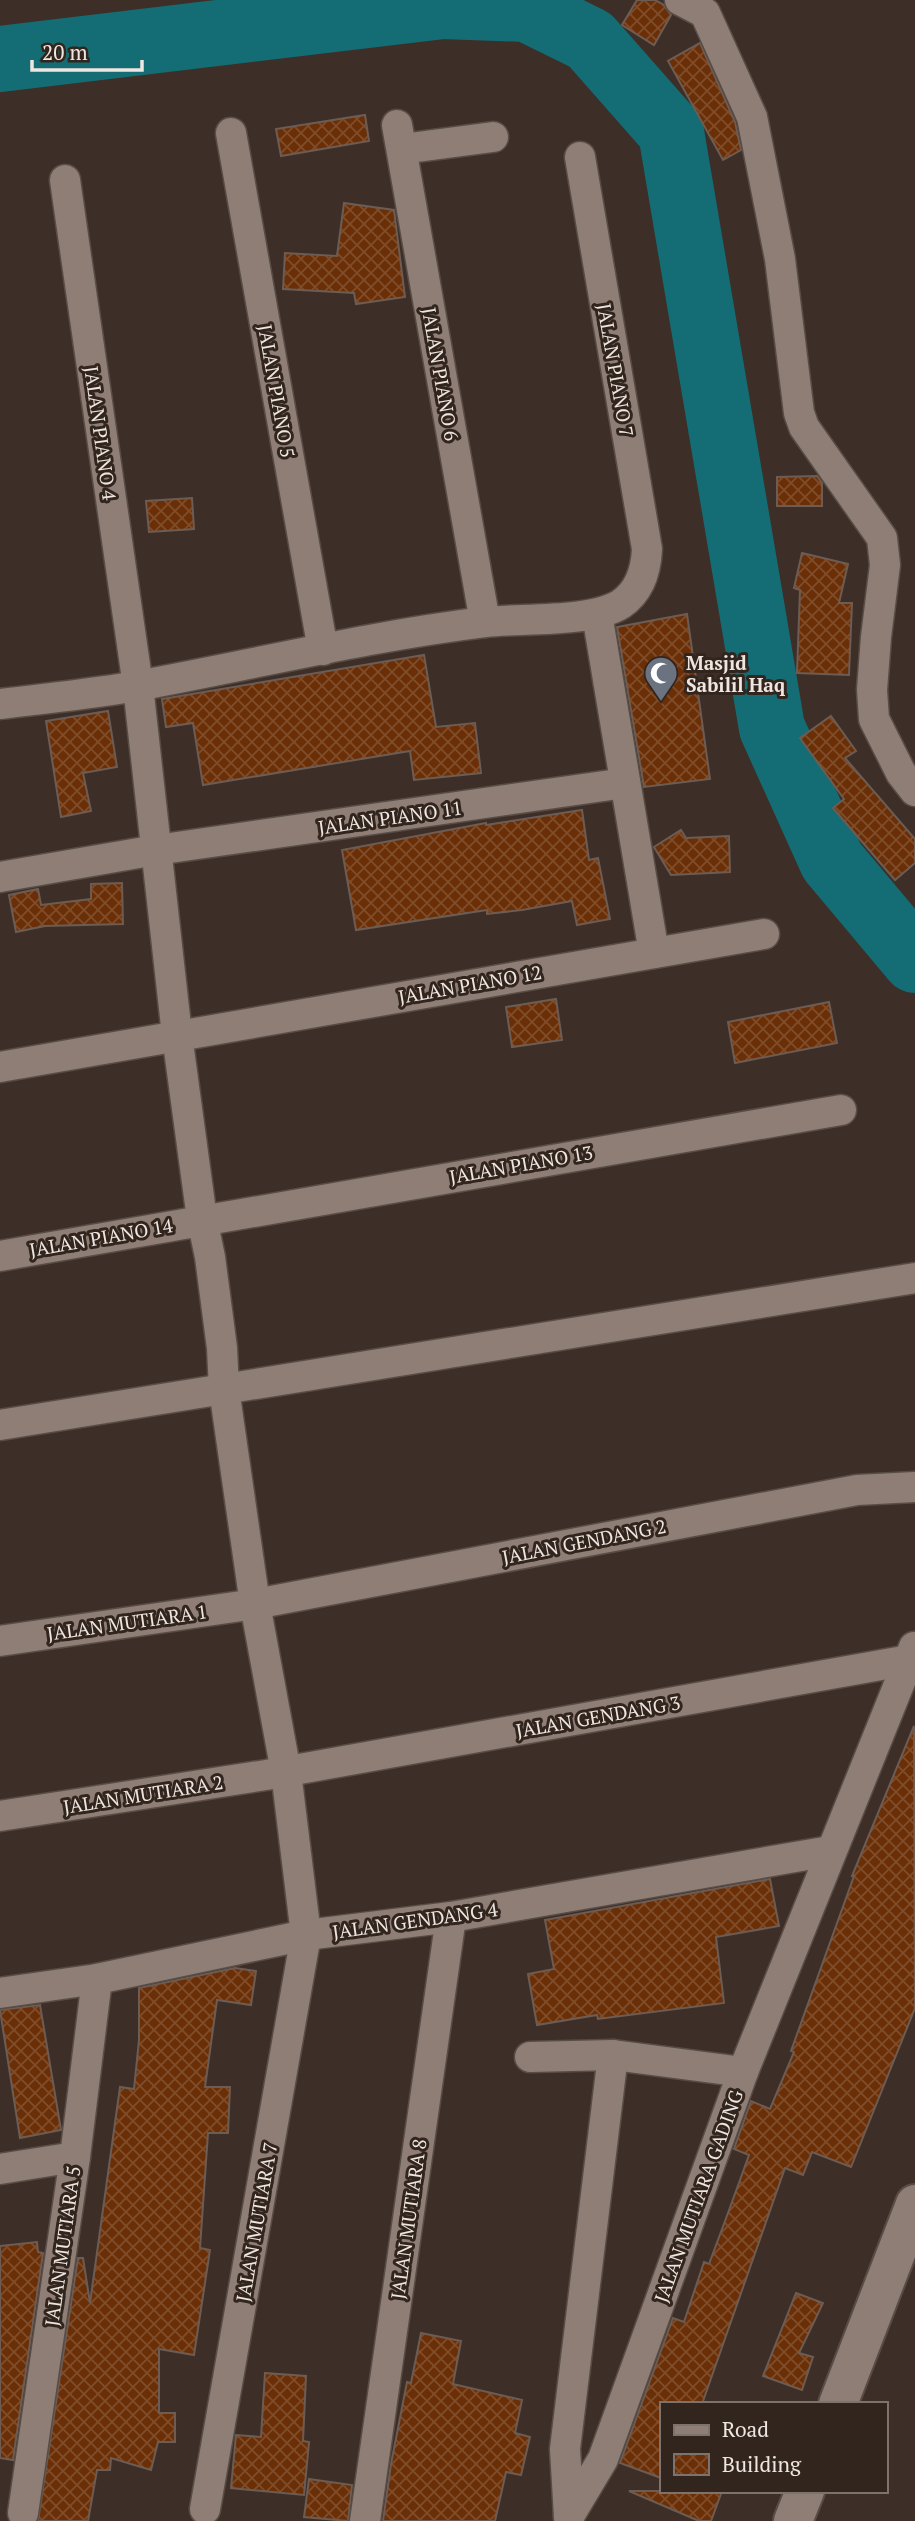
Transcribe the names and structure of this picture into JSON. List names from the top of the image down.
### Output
{
  "streets": {
    "street": [
      "JALAN PIANO 7",
      "JALAN PIANO 6",
      "JALAN PIANO 5",
      "JALAN PIANO 4",
      "JALAN PIANO 11",
      "JALAN PIANO 12",
      "JALAN PIANO 13",
      "JALAN PIANO 14",
      "JALAN GENDANG 2",
      "JALAN MUTIARA 1",
      "JALAN GENDANG 3",
      "JALAN MUTIARA 2",
      "JALAN GENDANG 4",
      "JALAN MUTIARA GADING",
      "JALAN MUTIARA 8",
      "JALAN MUTIARA 7",
      "JALAN MUTIARA 5"
    ]
  },
  "crossings": [
    ["JALAN PIANO 4", "JALAN PIANO 11"],
    ["JALAN PIANO 4", "JALAN PIANO 12"],
    ["JALAN PIANO 4", "JALAN PIANO 13"],
    ["JALAN PIANO 4", "JALAN PIANO 14"],
    ["JALAN PIANO 4", "JALAN MUTIARA 7"],
    ["JALAN PIANO 13", "JALAN PIANO 14"],
    ["JALAN GENDANG 2", "JALAN MUTIARA 1"],
    ["JALAN GENDANG 2", "JALAN MUTIARA 7"],
    ["JALAN MUTIARA 1", "JALAN MUTIARA 7"],
    ["JALAN GENDANG 3", "JALAN MUTIARA 2"],
    ["JALAN GENDANG 3", "JALAN MUTIARA 7"],
    ["JALAN MUTIARA 2", "JALAN MUTIARA 7"],
    ["JALAN GENDANG 4", "JALAN MUTIARA 8"],
    ["JALAN GENDANG 4", "JALAN MUTIARA 7"],
    ["JALAN GENDANG 4", "JALAN MUTIARA 5"]
  ],
  "places": {
    "mosque": ["Masjid Sabilil Haq"]
  },
  "legend": ["Road", "Building"],
  "scale_bar": "20 m"
}
